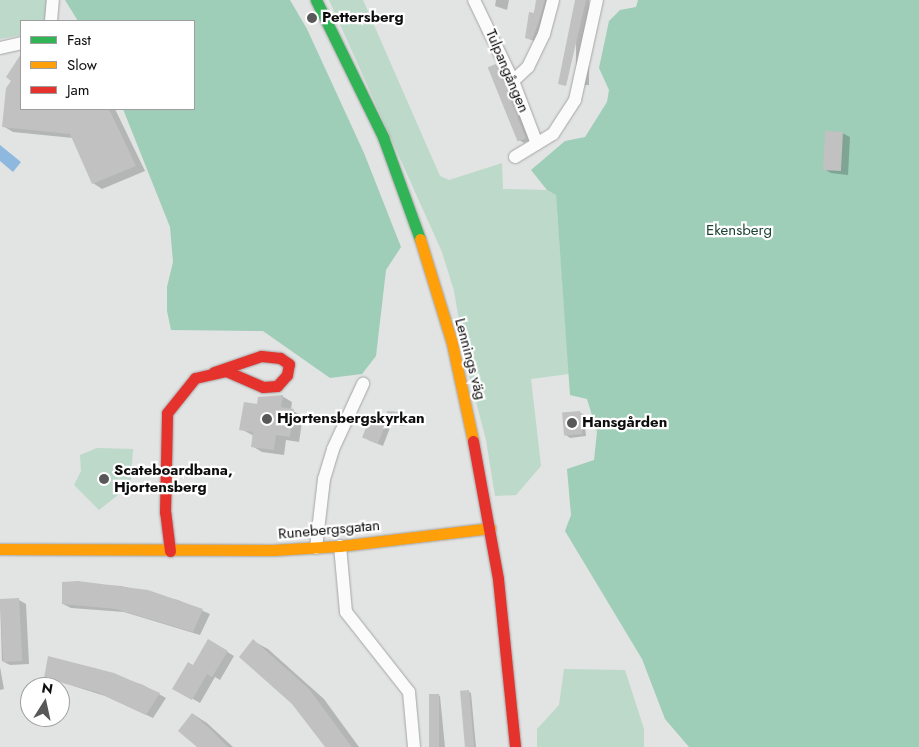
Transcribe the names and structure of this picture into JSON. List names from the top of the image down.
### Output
{
  "streets": {
    "street": ["Tulpangången", "Lennings väg", "Runebergsgatan"]
  },
  "crossings": [
    ["Lennings väg", "Runebergsgatan"]
  ],
  "parks": ["Ekensberg"],
  "places": [
    "Pettersberg",
    "Hjortensbergskyrkan",
    "Hansgården",
    "Scateboardbana, Hjortensberg"
  ],
  "legend": ["Fast", "Slow", "Jam"],
  "north": "top"
}
